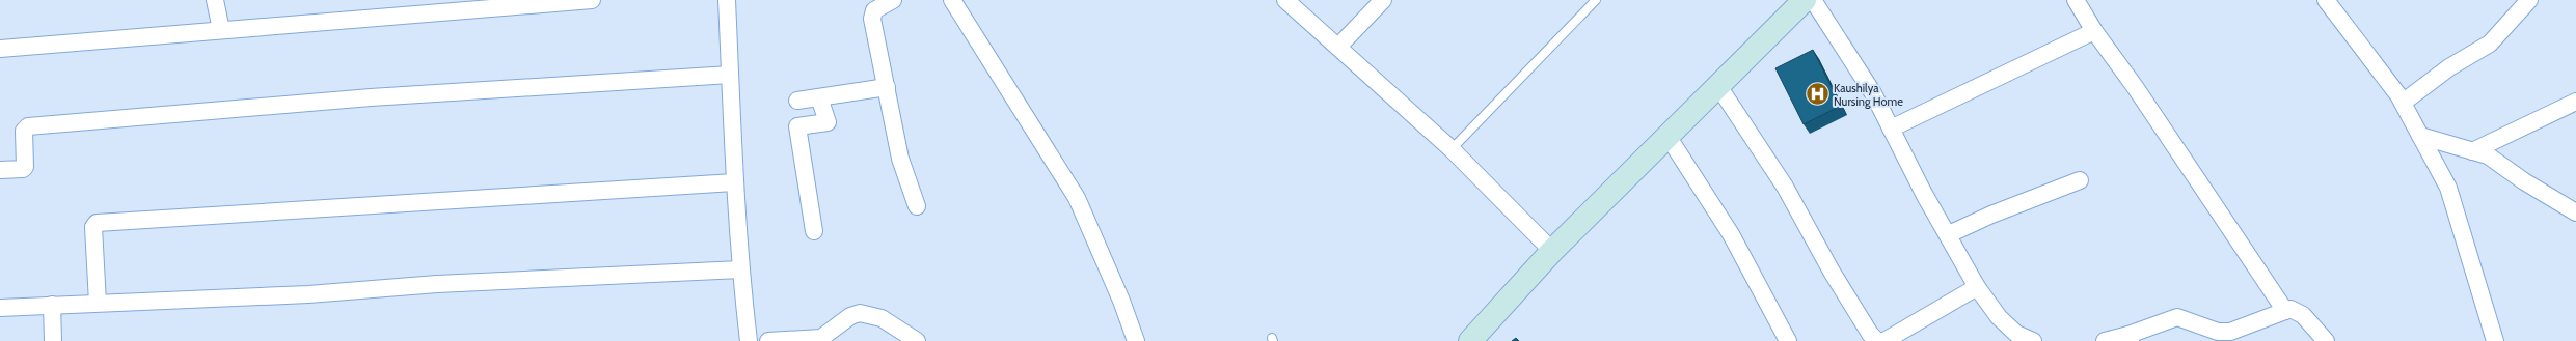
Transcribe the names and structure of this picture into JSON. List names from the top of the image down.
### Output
{
  "places": {
    "hospital": ["Kaushilya Nursing Home"]
  }
}
